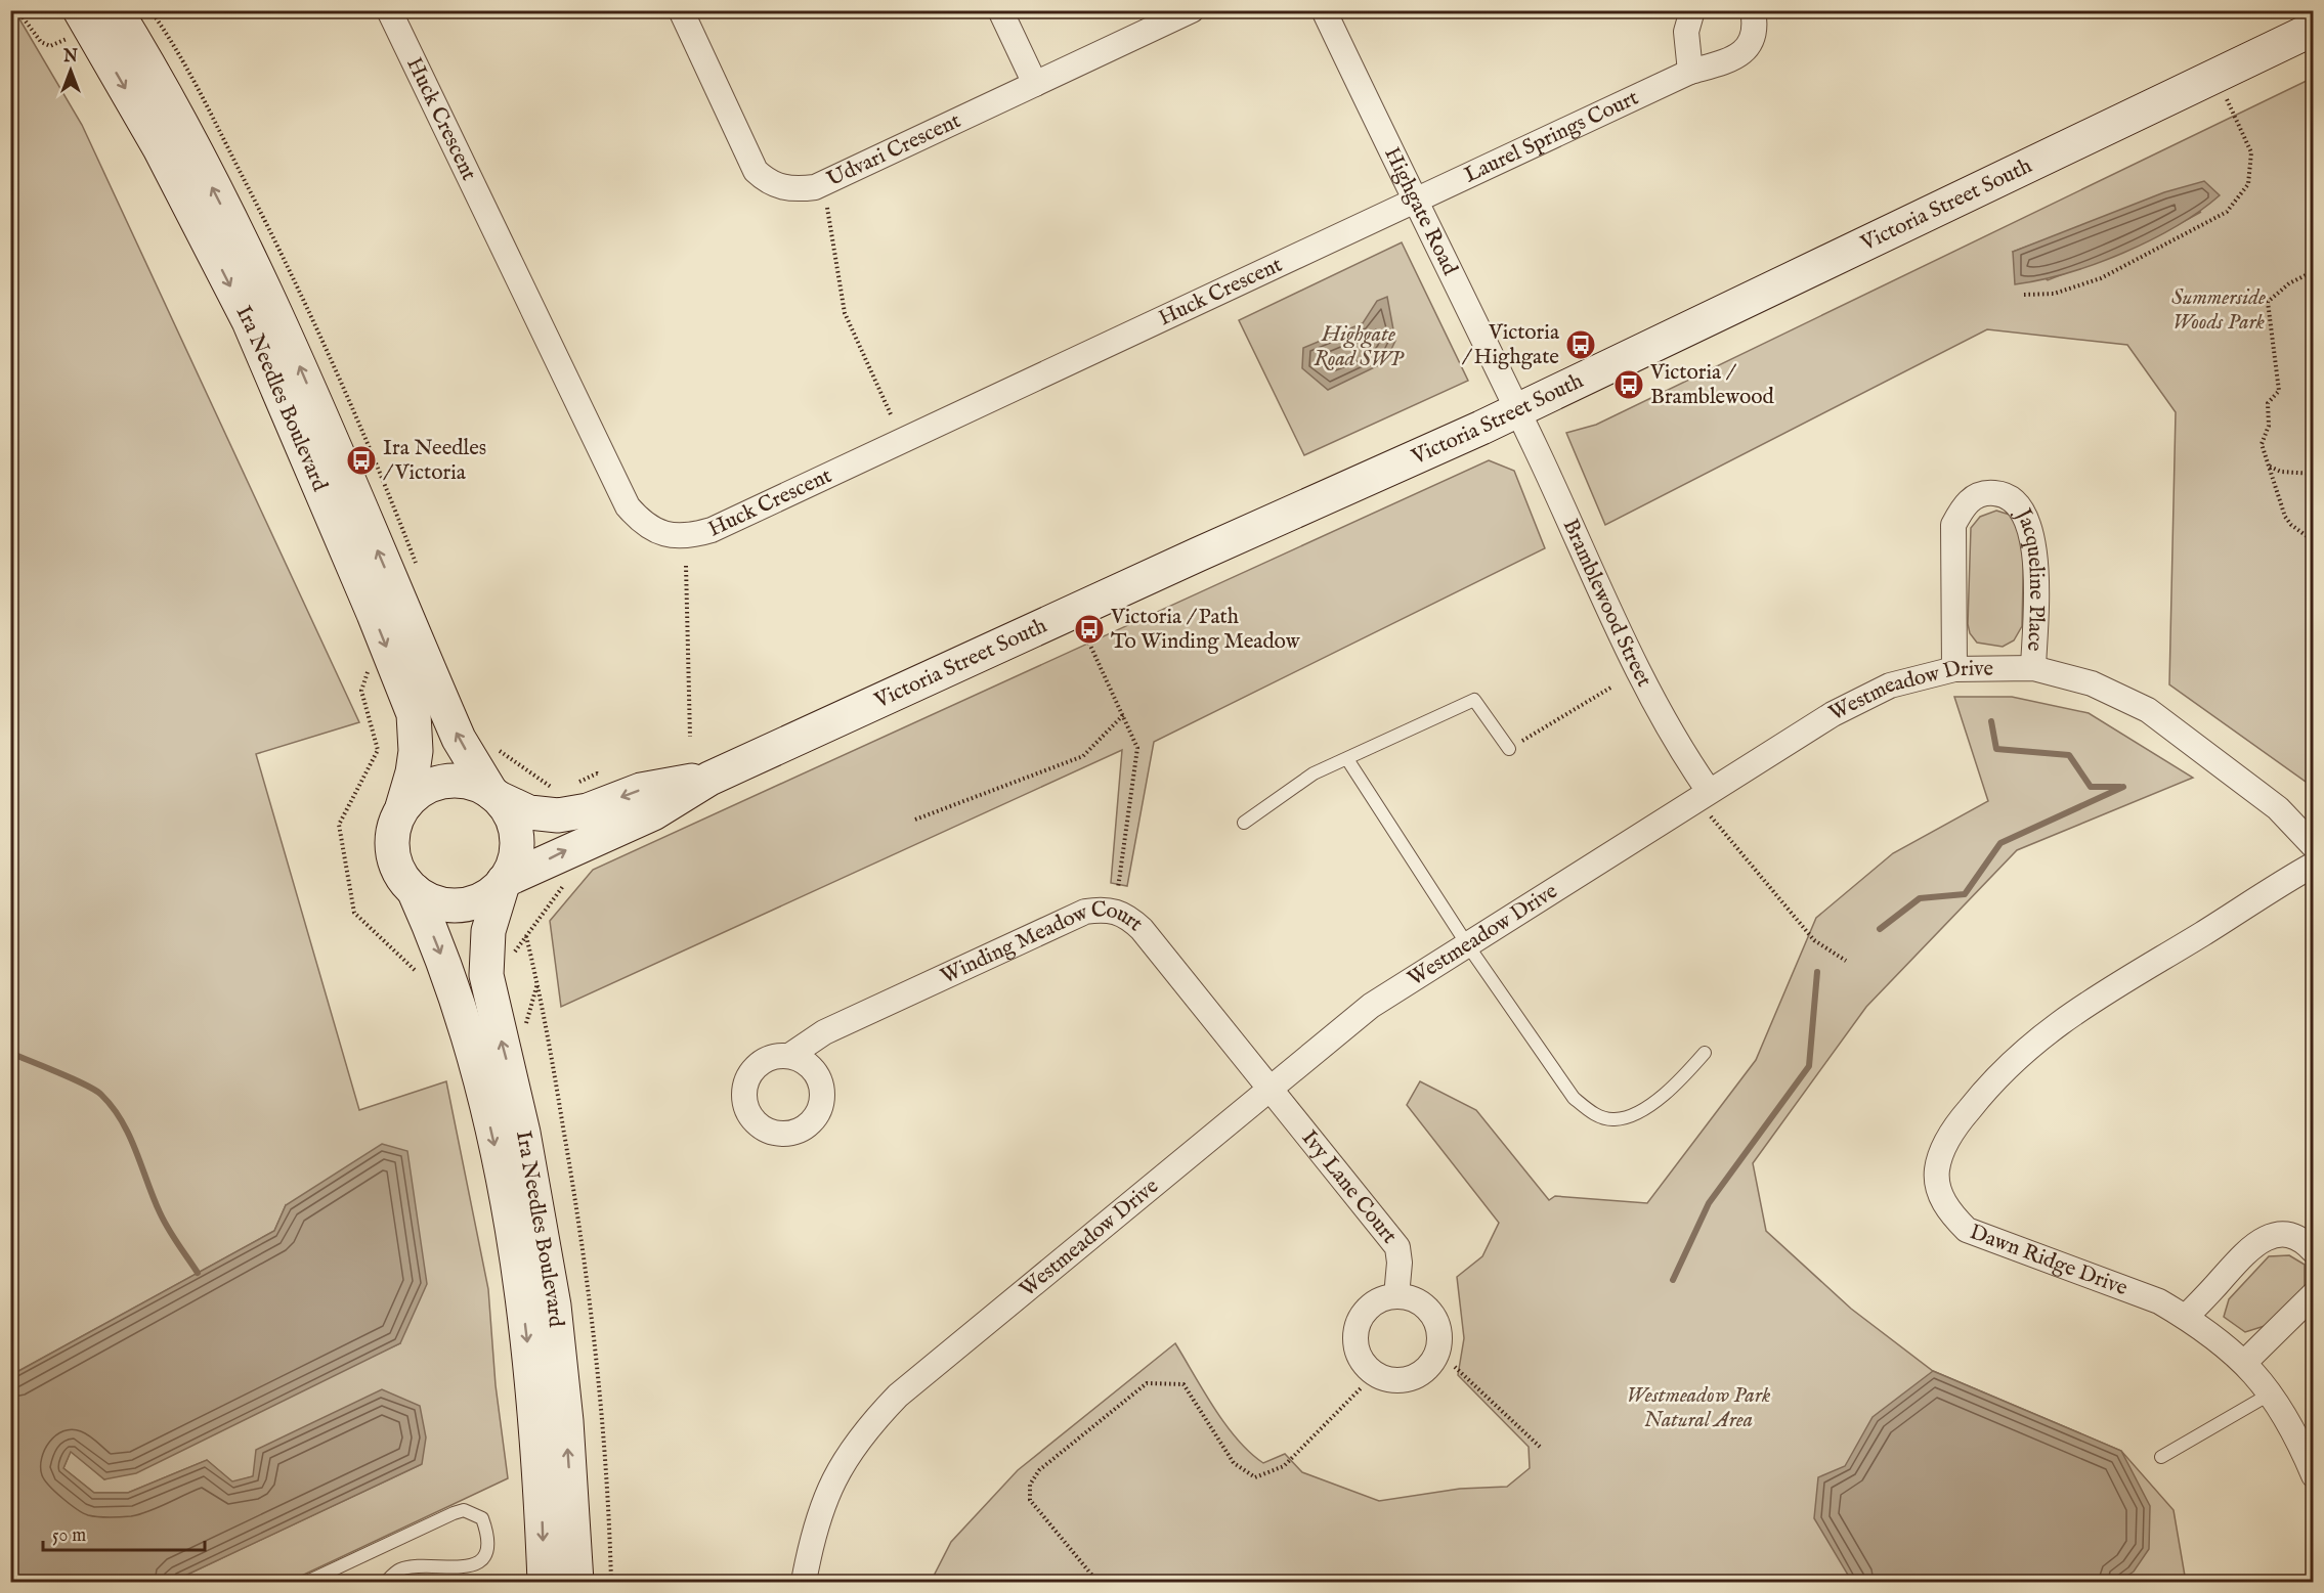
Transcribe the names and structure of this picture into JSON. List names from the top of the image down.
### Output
{
  "streets": {
    "main road": ["Victoria Street South", "Ira Needles Boulevard"],
    "street": [
      "Huck Crescent",
      "Laurel Springs Court",
      "Udvari Crescent",
      "Highgate Road",
      "Jacqueline Place",
      "Bramblewood Street",
      "Westmeadow Drive",
      "Winding Meadow Court",
      "Ivy Lane Court",
      "Dawn Ridge Drive"
    ]
  },
  "crossings": [
    ["Huck Crescent", "Laurel Springs Court"],
    ["Huck Crescent", "Highgate Road"],
    ["Laurel Springs Court", "Highgate Road"],
    ["Victoria Street South", "Highgate Road"],
    ["Victoria Street South", "Ira Needles Boulevard"],
    ["Victoria Street South", "Bramblewood Street"],
    ["Highgate Road", "Bramblewood Street"],
    ["Jacqueline Place", "Westmeadow Drive"],
    ["Bramblewood Street", "Westmeadow Drive"],
    ["Westmeadow Drive", "Winding Meadow Court"],
    ["Westmeadow Drive", "Ivy Lane Court"],
    ["Winding Meadow Court", "Ivy Lane Court"]
  ],
  "parks": ["Summerside Woods Park", "Highgate Road SWP", "Westmeadow Park Natural Area"],
  "places": {
    "bus stop": [
      "Victoria / Highgate",
      "Victoria / Bramblewood",
      "Ira Needles / Victoria",
      "Victoria / Path To Winding Meadow"
    ]
  },
  "scale_bar": "50 m",
  "north": "top"
}
